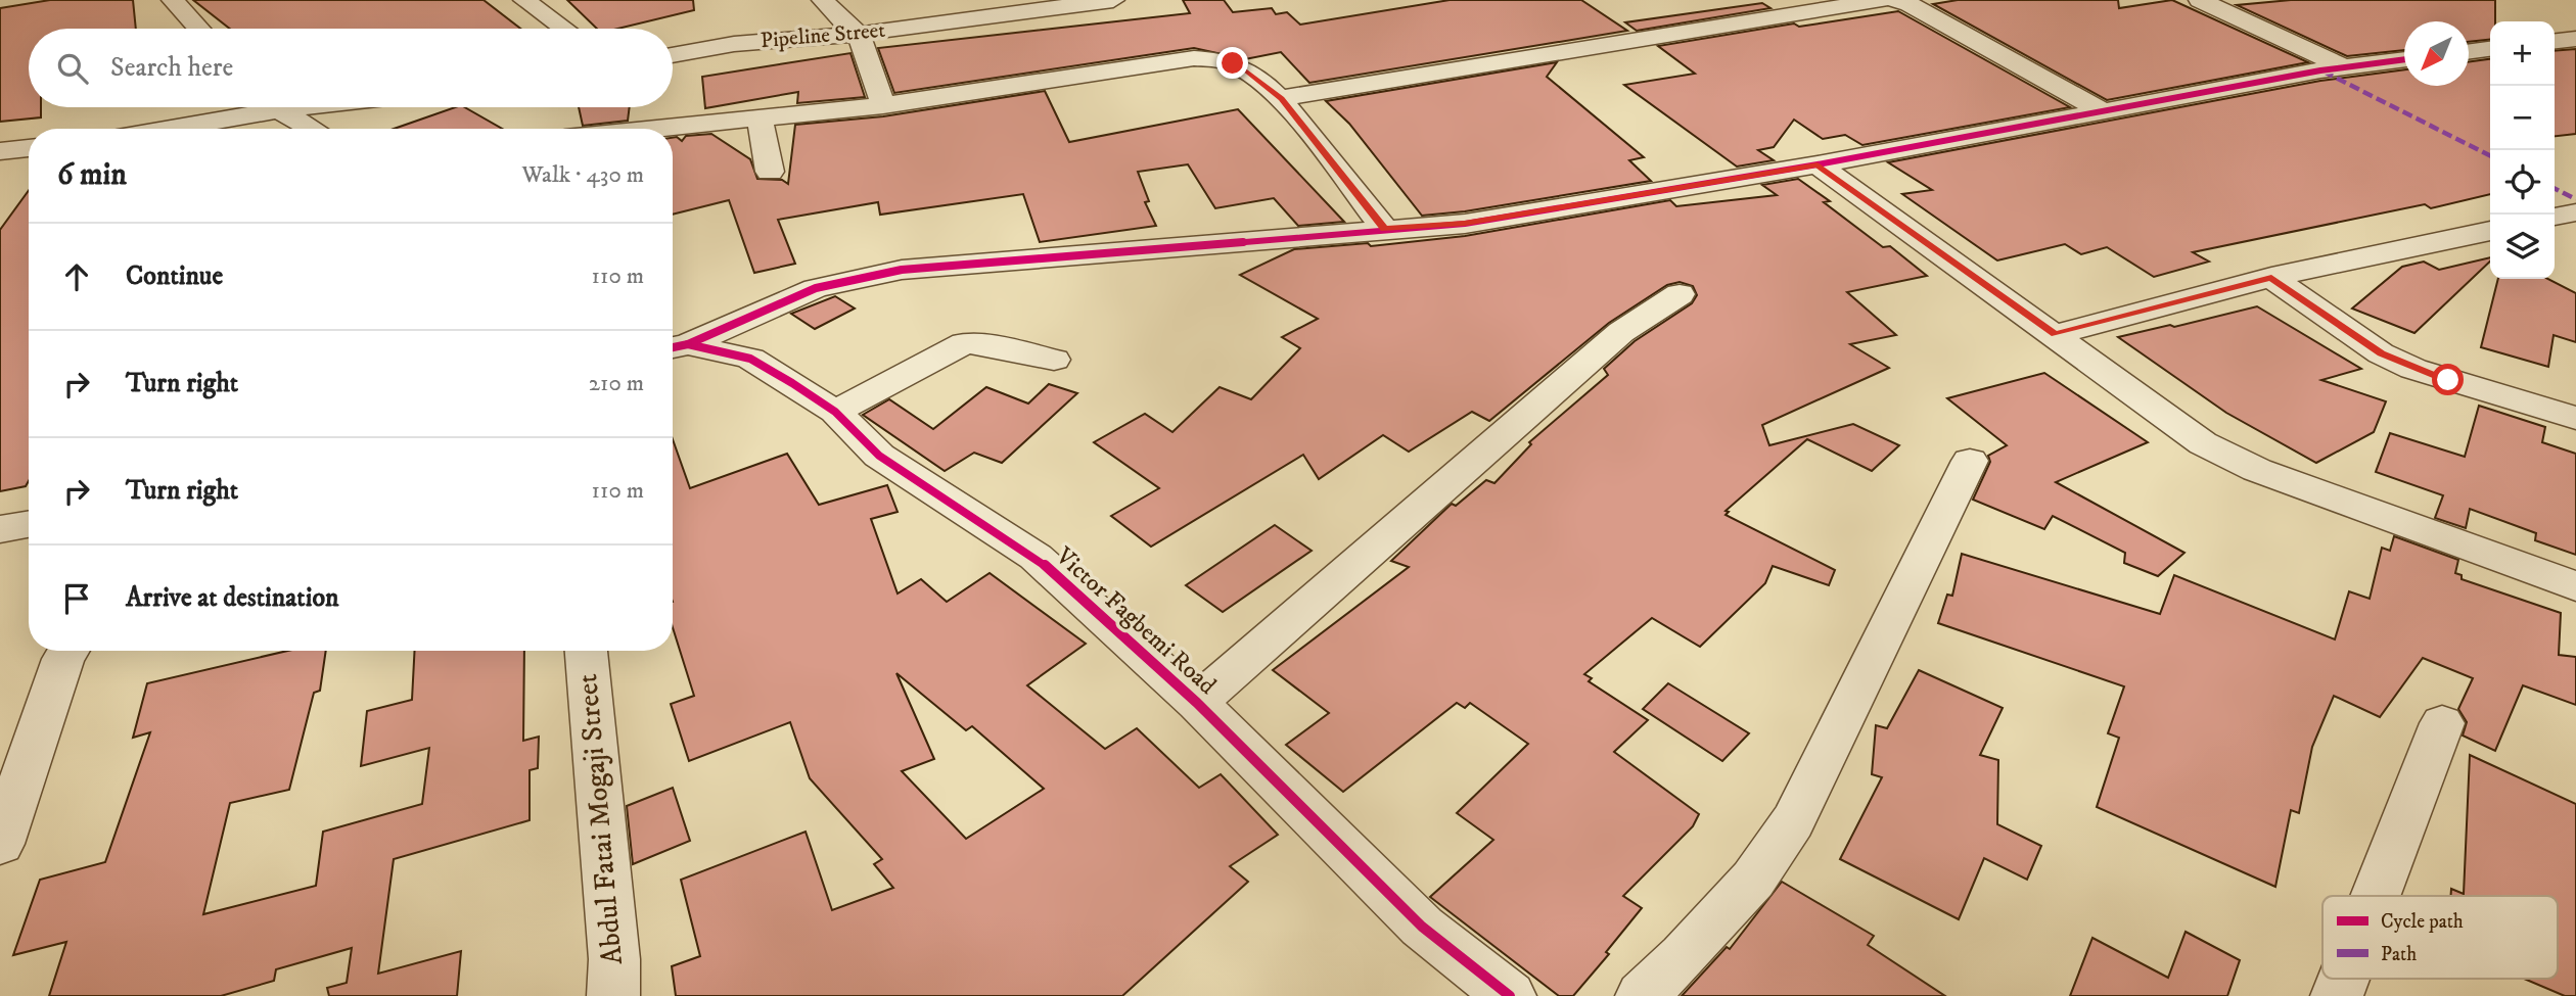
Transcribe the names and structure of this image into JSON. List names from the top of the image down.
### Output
{
  "streets": {
    "street": ["Pipeline Street", "Victor Fagbemi Road", "Abdul Fatai Mogaji Street"]
  },
  "legend": ["Cycle path", "Path"],
  "north": "bottom left",
  "page": {
    "map_buttons": ["+", "−"],
    "search": "Search here",
    "heading": ["6 min", "Walk · 430 m"],
    "list": [
      ["Continue", "110 m"],
      ["Turn right", "210 m"],
      ["Turn right", "110 m"],
      "Arrive at destination"
    ]
  }
}
